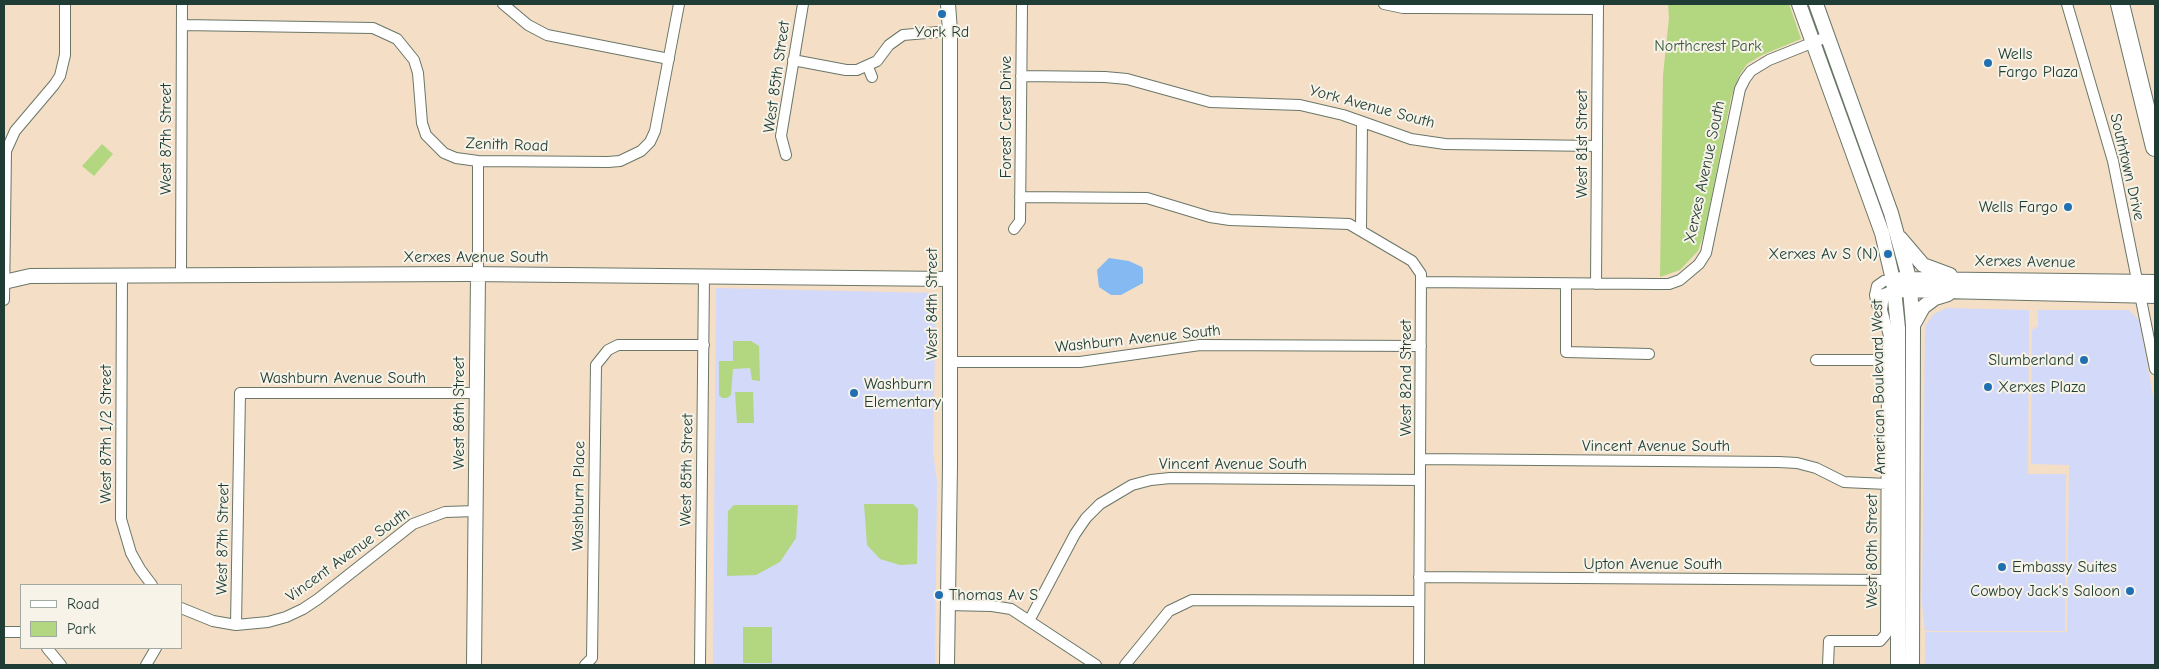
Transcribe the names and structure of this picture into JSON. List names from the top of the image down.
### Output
{
  "streets": {
    "street": [
      "West 85th Street",
      "York Avenue South",
      "Forest Crest Drive",
      "West 87th Street",
      "West 81st Street",
      "Zenith Road",
      "Southtown Drive",
      "Xerxes Avenue South",
      "Xerxes Avenue",
      "West 84th Street",
      "Washburn Avenue South",
      "West 82nd Street",
      "American Boulevard West",
      "West 86th Street",
      "West 87th 1/2 Street",
      "Vincent Avenue South",
      "Washburn Place",
      "West 80th Street",
      "Upton Avenue South"
    ]
  },
  "crossings": [
    ["West 85th Street", "Xerxes Avenue South"],
    ["West 85th Street", "Washburn Place"],
    ["York Avenue South", "Forest Crest Drive"],
    ["York Avenue South", "West 81st Street"],
    ["West 87th Street", "Zenith Road"],
    ["West 87th Street", "Xerxes Avenue South"],
    ["West 87th Street", "Washburn Avenue South"],
    ["West 87th Street", "Vincent Avenue South"],
    ["West 81st Street", "Xerxes Avenue South"],
    ["Zenith Road", "West 86th Street"],
    ["Southtown Drive", "Xerxes Avenue"],
    ["Xerxes Avenue South", "West 84th Street"],
    ["Xerxes Avenue South", "West 82nd Street"],
    ["Xerxes Avenue South", "American Boulevard West"],
    ["Xerxes Avenue South", "West 86th Street"],
    ["Xerxes Avenue South", "West 87th 1/2 Street"],
    ["Xerxes Avenue", "American Boulevard West"],
    ["Xerxes Avenue", "West 80th Street"],
    ["West 84th Street", "Washburn Avenue South"],
    ["Washburn Avenue South", "West 82nd Street"],
    ["Washburn Avenue South", "West 86th Street"],
    ["West 82nd Street", "Vincent Avenue South"],
    ["West 82nd Street", "Upton Avenue South"],
    ["American Boulevard West", "West 80th Street"],
    ["West 86th Street", "Vincent Avenue South"],
    ["Vincent Avenue South", "West 80th Street"],
    ["West 80th Street", "Upton Avenue South"]
  ],
  "parks": ["Northcrest Park"],
  "places": [
    "York Rd",
    "Wells Fargo Plaza",
    "Wells Fargo",
    "Xerxes Av S (N)",
    "Slumberland",
    "Xerxes Plaza",
    "Washburn Elementary",
    "Embassy Suites",
    "Cowboy Jack's Saloon",
    "Thomas Av S"
  ],
  "legend": ["Road", "Park"]
}
